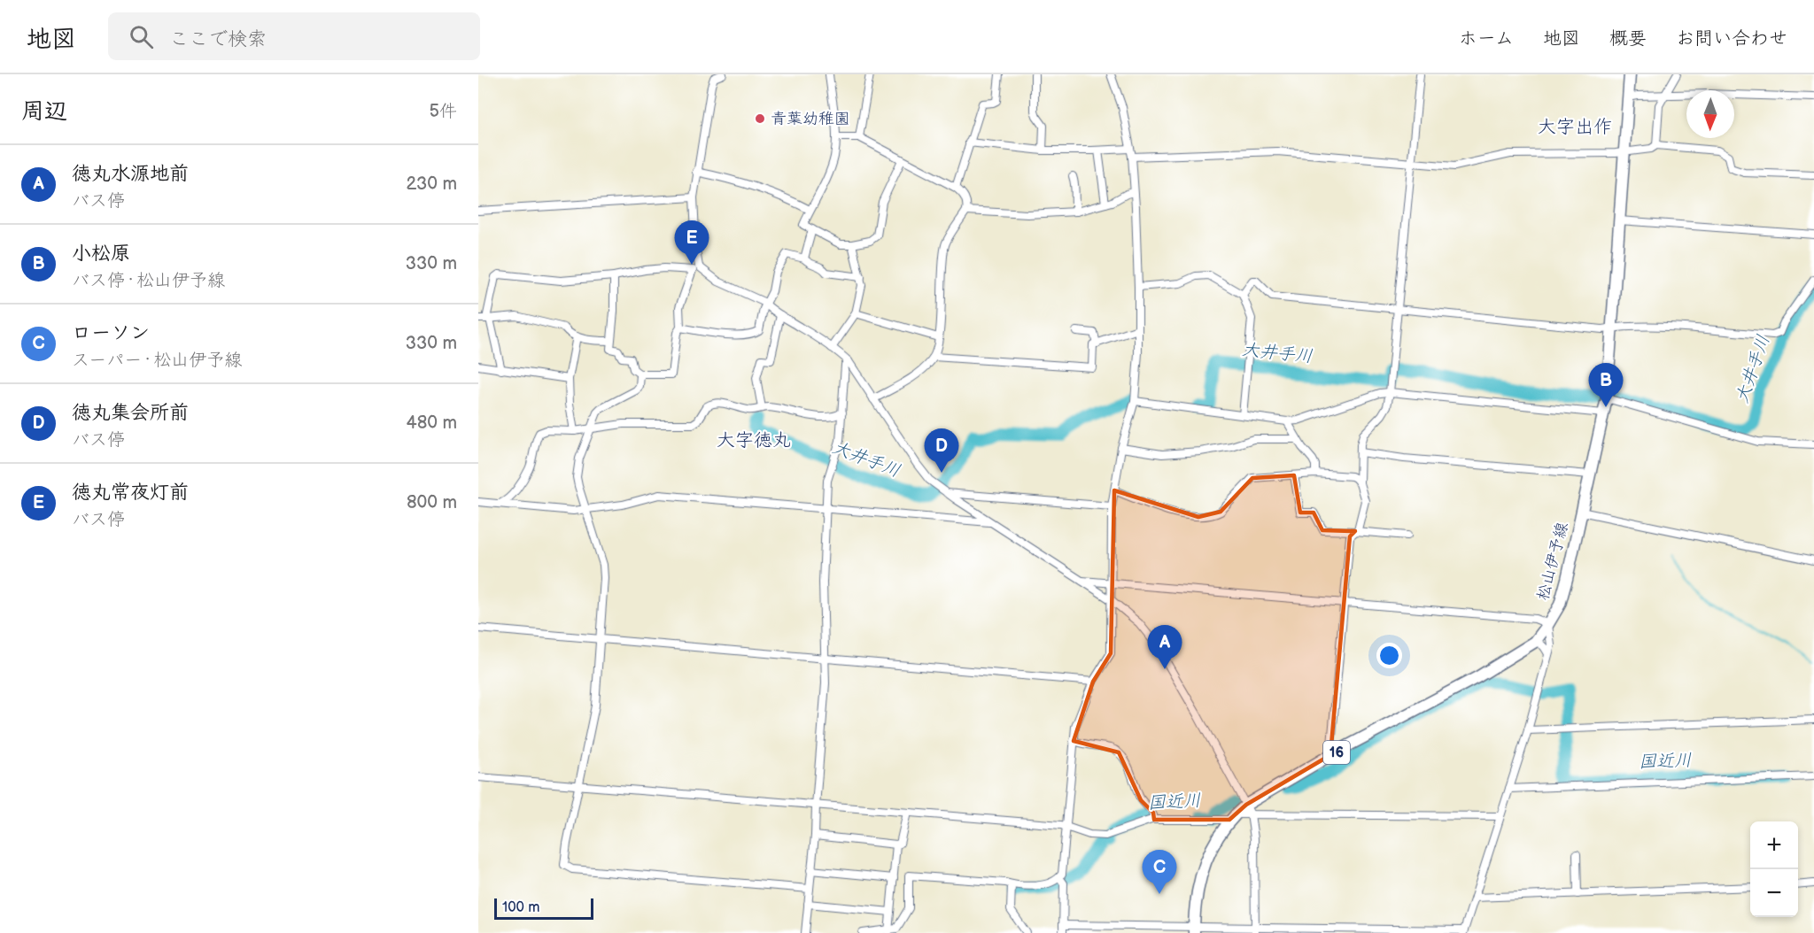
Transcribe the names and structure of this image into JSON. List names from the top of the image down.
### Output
{
  "streets": {
    "main road": ["松山伊予線", "16"]
  },
  "districts": ["大字出作", "大字徳丸"],
  "water": ["大井手川", "国近川"],
  "places": ["青葉幼稚園"],
  "scale_bar": "100 m",
  "north": "bottom",
  "page": {
    "header": "地図",
    "search": "ここで検索",
    "nav": [
      "ホーム",
      "地図",
      "概要",
      "お問い合わせ"
    ],
    "heading": ["周辺", "5件"],
    "list": [
      {
        "mark": "A",
        "name": "徳丸水源地前",
        "note": "バス停",
        "value": "230 m"
      },
      {
        "mark": "B",
        "name": "小松原",
        "note": "バス停 · 松山伊予線",
        "value": "330 m"
      },
      {
        "mark": "C",
        "name": "ローソン",
        "note": "スーパー · 松山伊予線",
        "value": "330 m"
      },
      {
        "mark": "D",
        "name": "徳丸集会所前",
        "note": "バス停",
        "value": "480 m"
      },
      {
        "mark": "E",
        "name": "徳丸常夜灯前",
        "note": "バス停",
        "value": "800 m"
      }
    ],
    "pins": [
      "E",
      "B",
      "D",
      "A",
      "C"
    ],
    "map_buttons": ["+", "−"],
    "scale": "100 m"
  }
}
